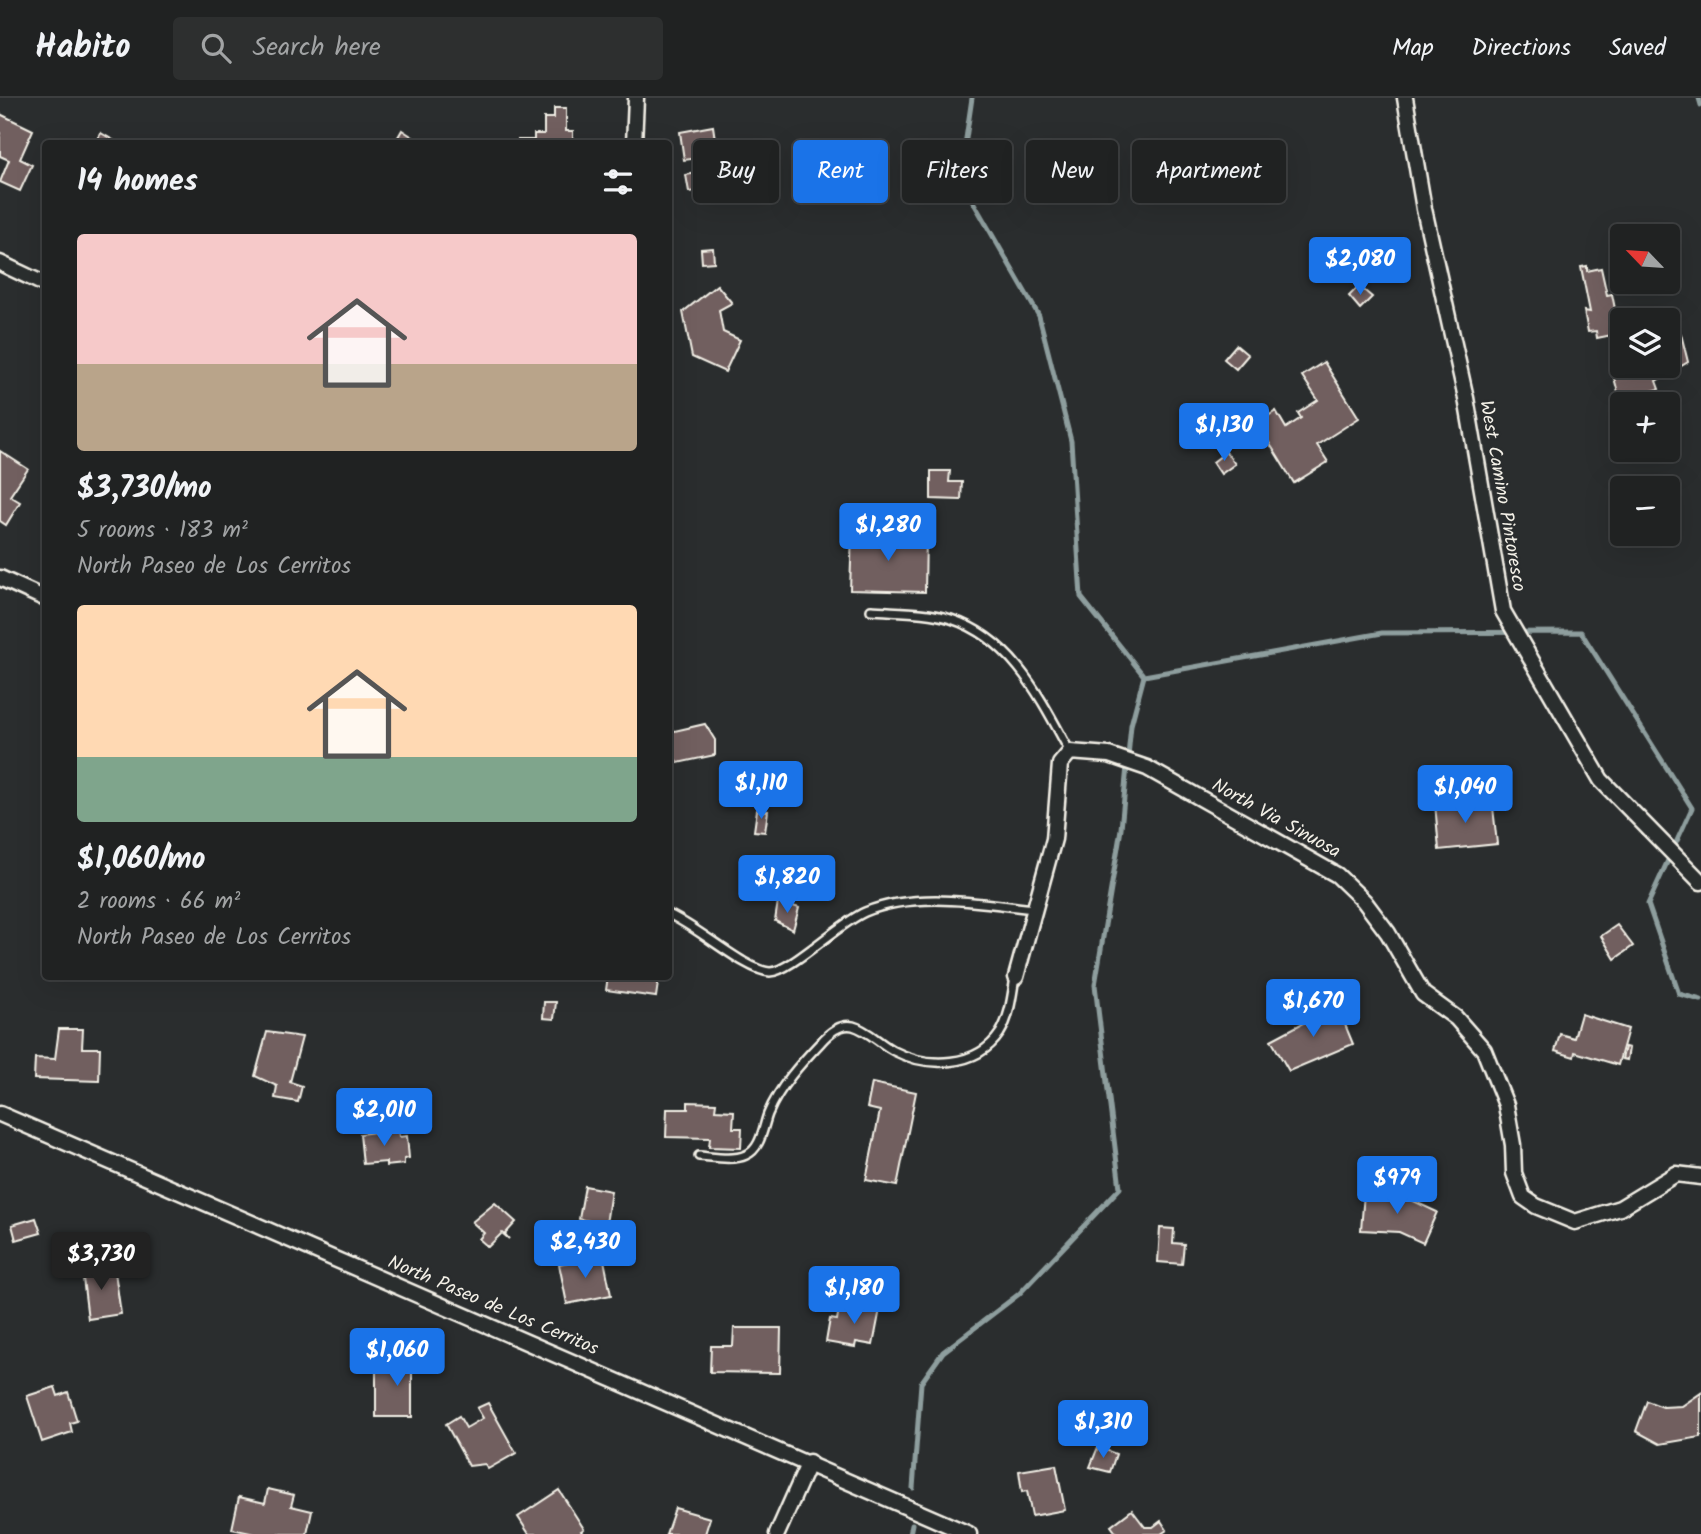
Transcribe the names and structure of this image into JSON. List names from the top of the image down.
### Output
{
  "streets": {
    "street": ["West Camino Pintoresco", "North Via Sinuosa", "North Paseo de Los Cerritos"]
  },
  "north": "top left",
  "page": {
    "header": "Habito",
    "search": "Search here",
    "nav": ["Map", "Directions", "Saved"],
    "chip": [
      "Buy",
      "Rent",
      "Filters",
      "New",
      "Apartment"
    ],
    "heading": "14 homes",
    "map_buttons": ["+", "−"],
    "list": [
      {
        "name": "$3,730/mo",
        "note": "5 rooms · 183 m² · North Paseo de Los Cerritos"
      },
      {
        "name": "$1,060/mo",
        "note": "2 rooms · 66 m² · North Paseo de Los Cerritos"
      }
    ],
    "price": [
      "$2,080",
      "$1,130",
      "$1,280",
      "$1,110",
      "$1,040",
      "$1,820",
      "$1,670",
      "$2,010",
      "$979",
      "$2,430",
      "$3,730",
      "$1,180",
      "$1,060",
      "$1,310"
    ]
  }
}
